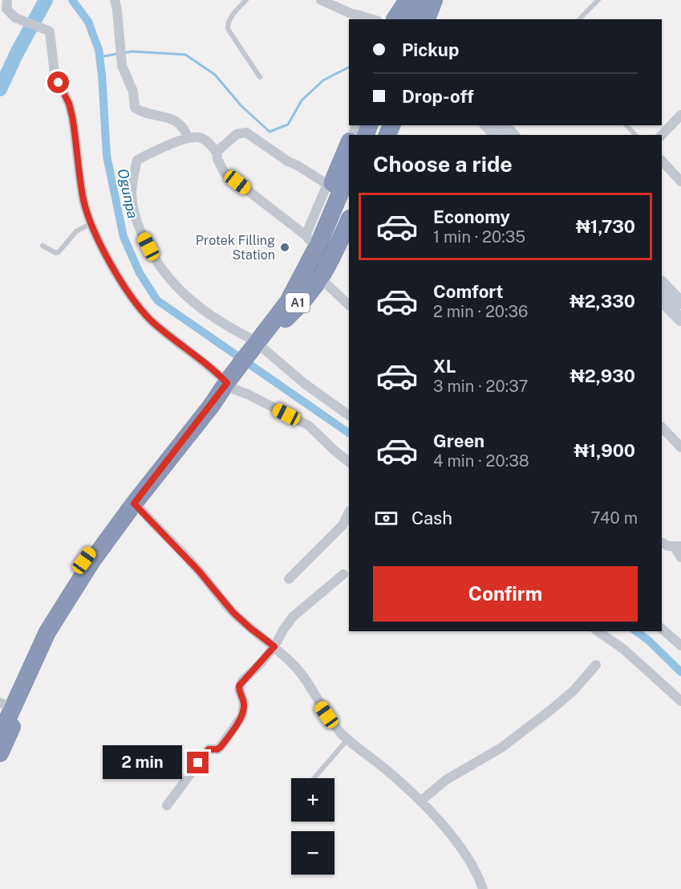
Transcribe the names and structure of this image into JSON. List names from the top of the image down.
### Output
{
  "streets": {
    "highway": ["A1"]
  },
  "water": ["Ogunpa"],
  "places": ["Protek Filling Station"],
  "page": {
    "banner": ["Pickup", "Drop-off"],
    "heading": "Choose a ride",
    "list": [
      {
        "name": "Economy",
        "note": "1 min · 20:35",
        "value": "₦1,730"
      },
      {
        "name": "Comfort",
        "note": "2 min · 20:36",
        "value": "₦2,330"
      },
      {
        "name": "XL",
        "note": "3 min · 20:37",
        "value": "₦2,930"
      },
      {
        "name": "Green",
        "note": "4 min · 20:38",
        "value": "₦1,900"
      }
    ],
    "pay": ["Cash", "740 m"],
    "buttons": "Confirm",
    "bubble": "2 min",
    "map_buttons": ["+", "−"]
  }
}
